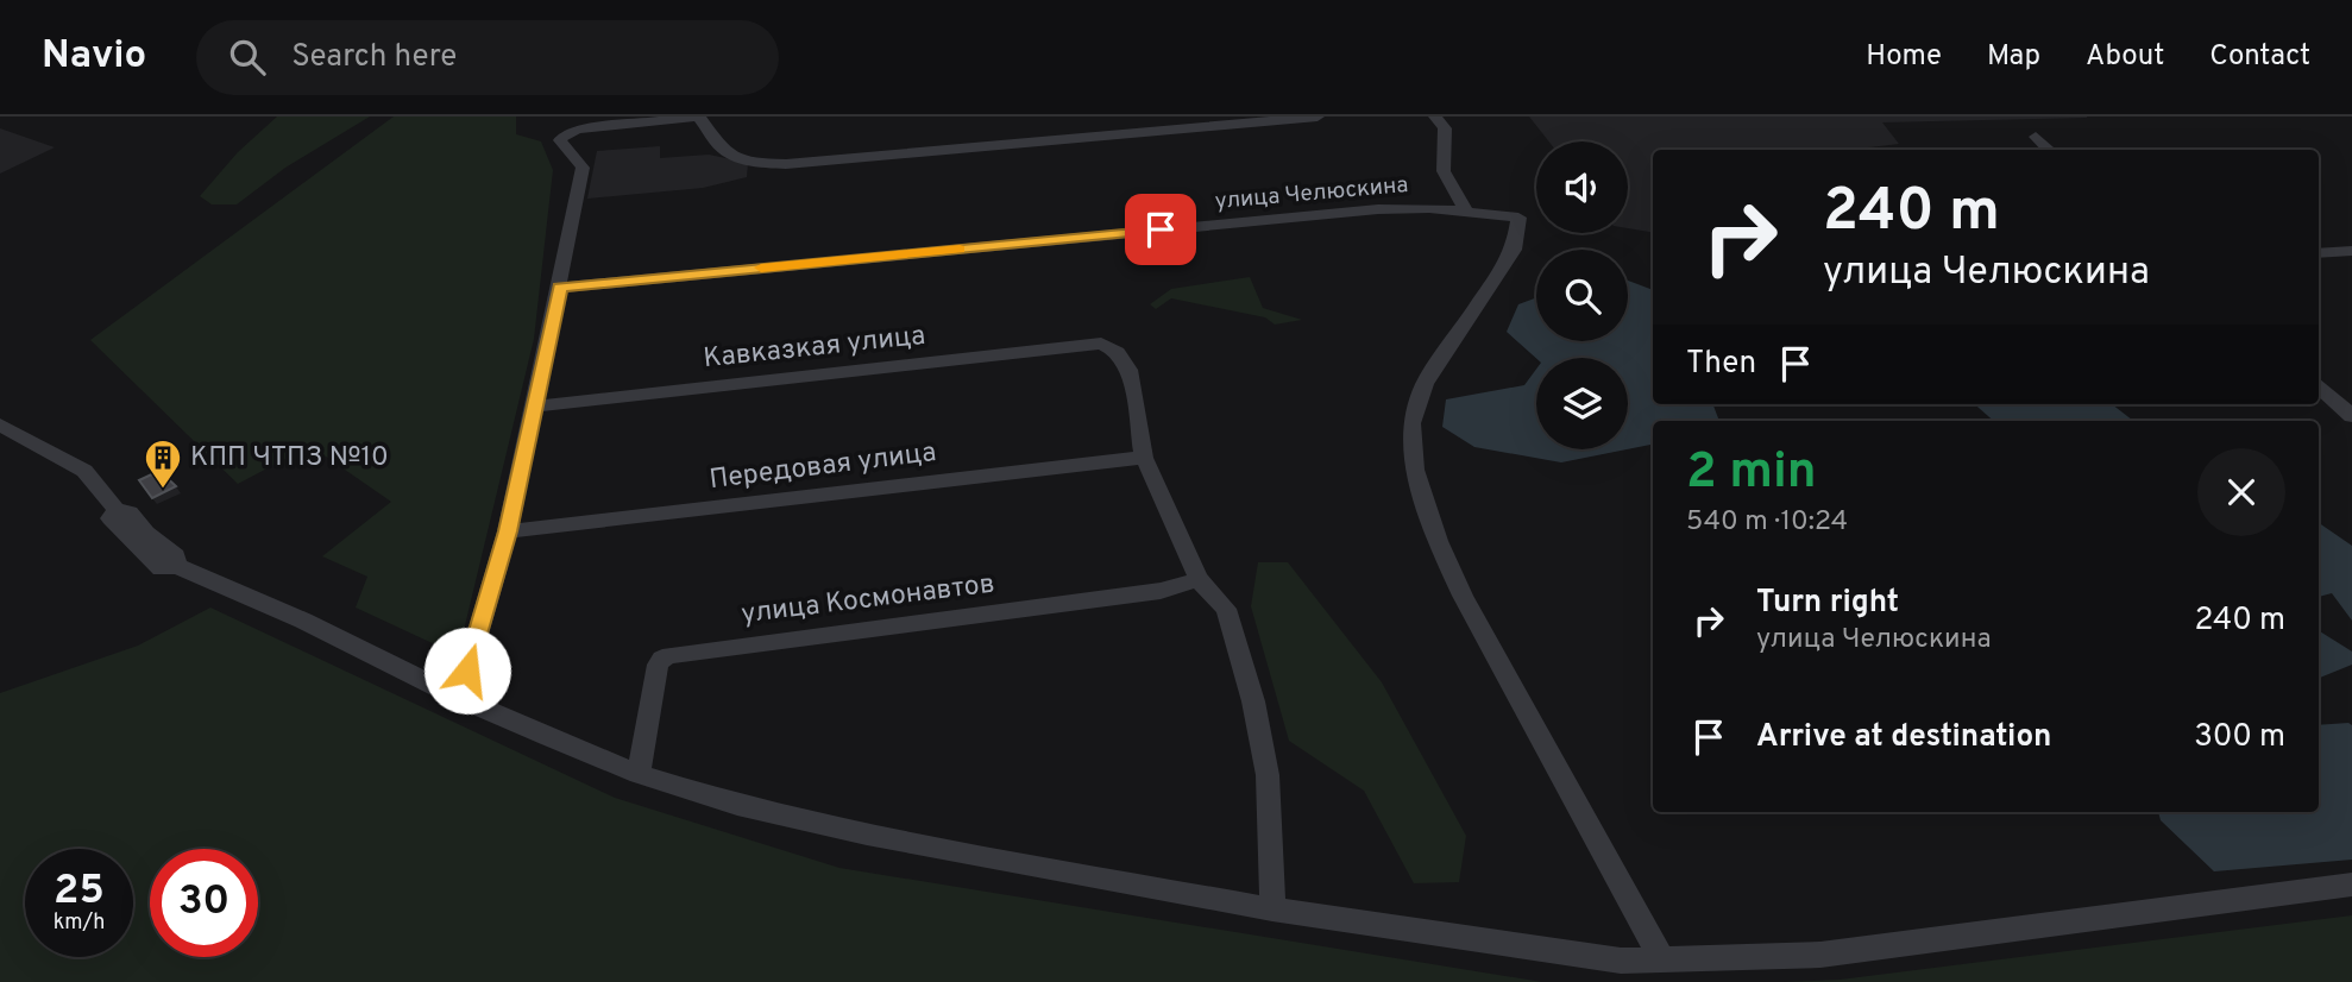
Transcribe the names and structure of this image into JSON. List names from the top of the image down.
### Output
{
  "streets": {
    "street": [
      "улица Челюскина",
      "Кавказкая улица",
      "Передовая улица",
      "улица Космонавтов"
    ]
  },
  "crossings": [
    ["Кавказкая улица", "Передовая улица"]
  ],
  "places": {
    "building": ["КПП ЧТПЗ №10"]
  },
  "page": {
    "header": "Navio",
    "search": "Search here",
    "nav": [
      "Home",
      "Map",
      "About",
      "Contact"
    ],
    "turn": ["240 m", "улица Челюскина"],
    "then": "Then",
    "heading": ["2 min", "540 m · 10:24"],
    "list": [
      {
        "name": "Turn right",
        "note": "улица Челюскина",
        "value": "240 m"
      },
      {
        "name": "Arrive at destination",
        "value": "300 m"
      }
    ],
    "speed": "25 km/h",
    "limit": "30"
  }
}
